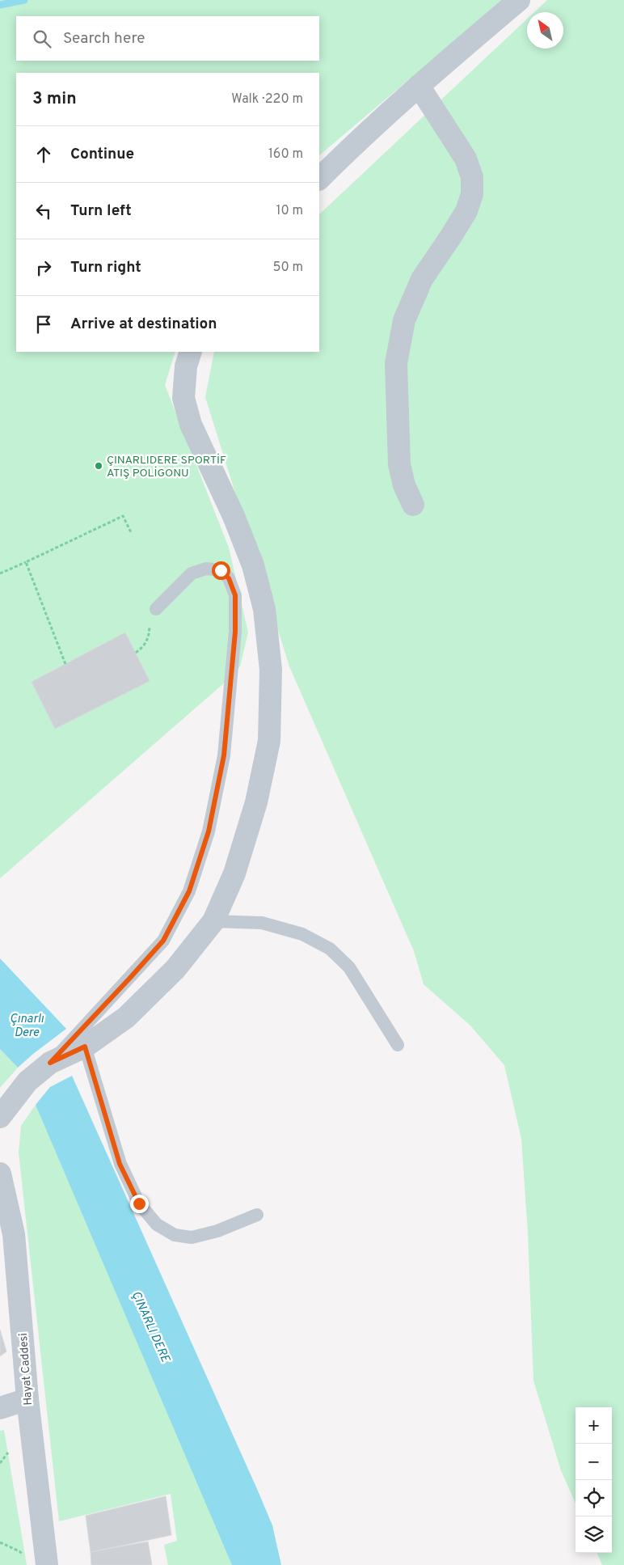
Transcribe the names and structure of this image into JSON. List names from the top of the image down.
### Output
{
  "streets": {
    "street": ["Hayat Caddesi"]
  },
  "water": ["Çınarlı Dere", "ÇINARLI DERE"],
  "places": ["ÇINARLIDERE SPORTİF ATIŞ POLİGONU"],
  "north": "top left",
  "page": {
    "search": "Search here",
    "heading": ["3 min", "Walk · 220 m"],
    "list": [
      ["Continue", "160 m"],
      ["Turn left", "10 m"],
      ["Turn right", "50 m"],
      "Arrive at destination"
    ],
    "map_buttons": ["+", "−"]
  }
}
